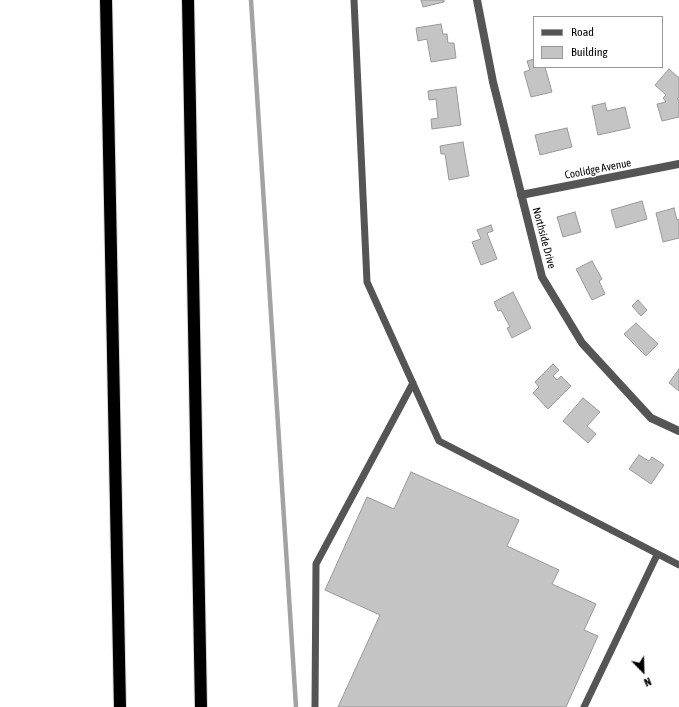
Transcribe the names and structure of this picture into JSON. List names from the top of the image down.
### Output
{
  "streets": {
    "street": ["Coolidge Avenue", "Northside Drive"]
  },
  "crossings": [
    ["Coolidge Avenue", "Northside Drive"]
  ],
  "legend": ["Road", "Building"],
  "north": "bottom right"
}
